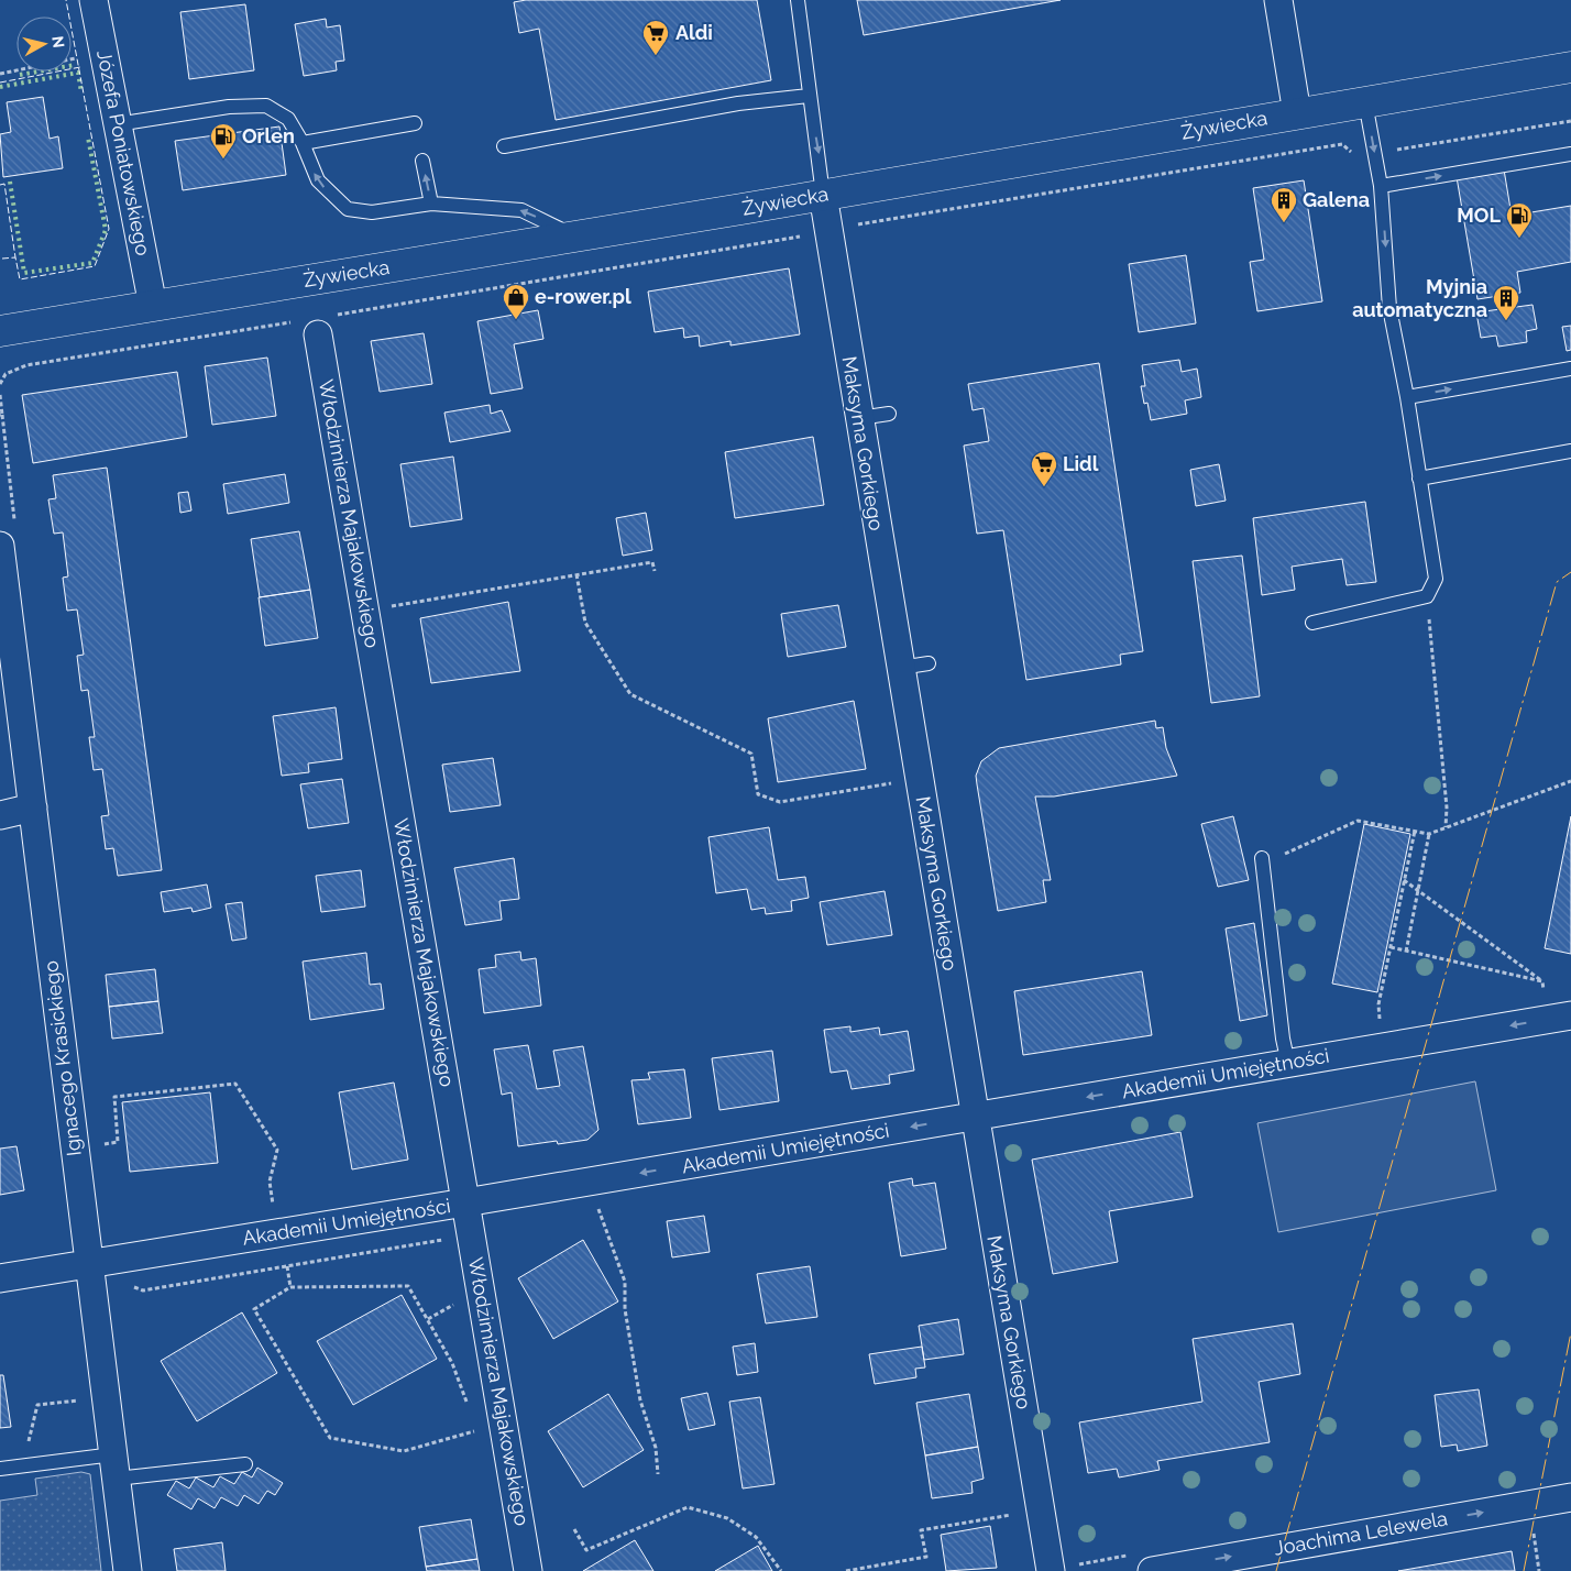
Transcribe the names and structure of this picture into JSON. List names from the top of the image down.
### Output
{
  "streets": {
    "main road": ["Żywiecka"],
    "street": [
      "Józefa Poniatowskiego",
      "Maksyma Gorkiego",
      "Włodzimierza Majakowskiego",
      "Ignacego Krasickiego",
      "Akademii Umiejętności",
      "Joachima Lelewela"
    ]
  },
  "crossings": [
    ["Żywiecka", "Józefa Poniatowskiego"],
    ["Żywiecka", "Maksyma Gorkiego"],
    ["Maksyma Gorkiego", "Akademii Umiejętności"],
    ["Włodzimierza Majakowskiego", "Akademii Umiejętności"],
    ["Ignacego Krasickiego", "Akademii Umiejętności"]
  ],
  "one_way": ["Akademii Umiejętności", "Joachima Lelewela"],
  "places": {
    "supermarket": ["Aldi", "Lidl"],
    "fuel station": ["Orlen", "MOL"],
    "building": ["Galena", "Myjnia automatyczna"],
    "shop": ["e-rower.pl"]
  },
  "north": "right"
}
